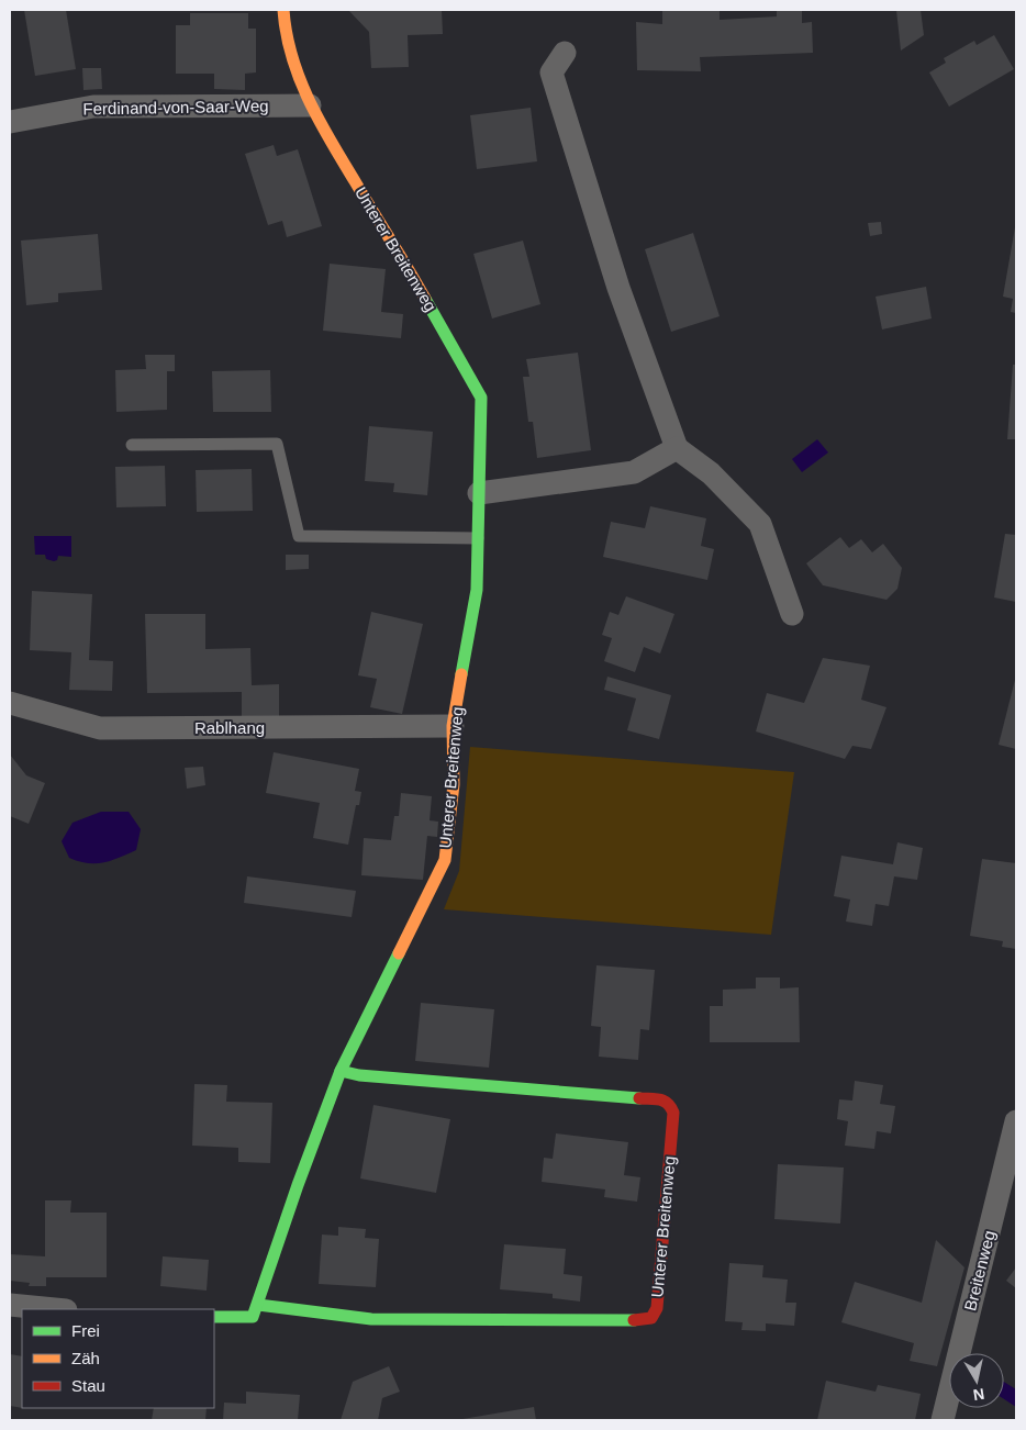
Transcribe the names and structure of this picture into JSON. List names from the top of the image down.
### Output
{
  "streets": {
    "street": [
      "Ferdinand-von-Saar-Weg",
      "Unterer Breitenweg",
      "Rablhang",
      "Breitenweg"
    ]
  },
  "crossings": [
    ["Ferdinand-von-Saar-Weg", "Unterer Breitenweg"],
    ["Unterer Breitenweg", "Rablhang"]
  ],
  "legend": ["Frei", "Zäh", "Stau"],
  "north": "bottom"
}
